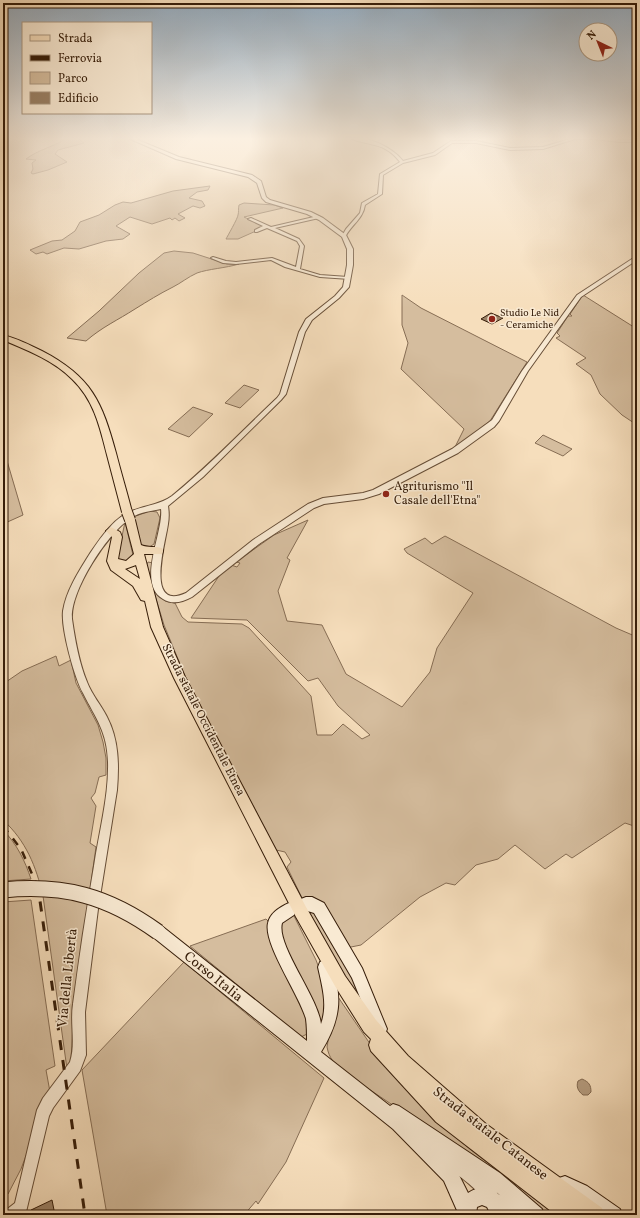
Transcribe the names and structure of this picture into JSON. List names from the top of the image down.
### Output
{
  "streets": {
    "main road": ["Strada statale Occidentale Etnea", "Corso Italia", "Strada statale Catanese"],
    "street": ["Via della Libertà"]
  },
  "crossings": [
    ["Strada statale Occidentale Etnea", "Strada statale Catanese"]
  ],
  "places": ["Studio Le Nid - Ceramiche", "Agriturismo \"Il Casale dell'Etna\""],
  "legend": [
    "Strada",
    "Ferrovia",
    "Parco",
    "Edificio"
  ],
  "north": "top left"
}
